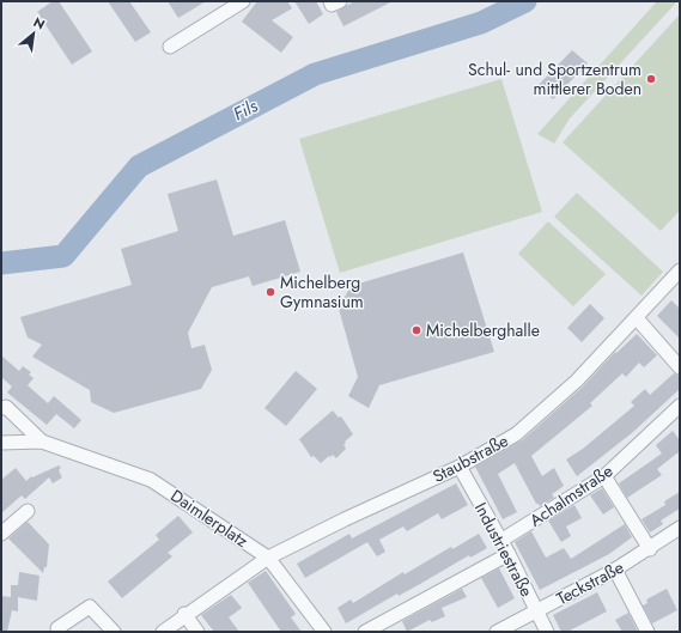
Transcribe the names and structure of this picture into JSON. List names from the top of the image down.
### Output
{
  "streets": {
    "street": [
      "Staubstraße",
      "Achalmstraße",
      "Daimlerplatz",
      "Industriestraße",
      "Teckstraße"
    ]
  },
  "crossings": [
    ["Staubstraße", "Daimlerplatz"],
    ["Staubstraße", "Industriestraße"],
    ["Achalmstraße", "Industriestraße"],
    ["Industriestraße", "Teckstraße"]
  ],
  "water": ["Fils"],
  "places": ["Schul- und Sportzentrum mittlerer Boden", "Michelberg Gymnasium", "Michelberghalle"],
  "north": "top right"
}
